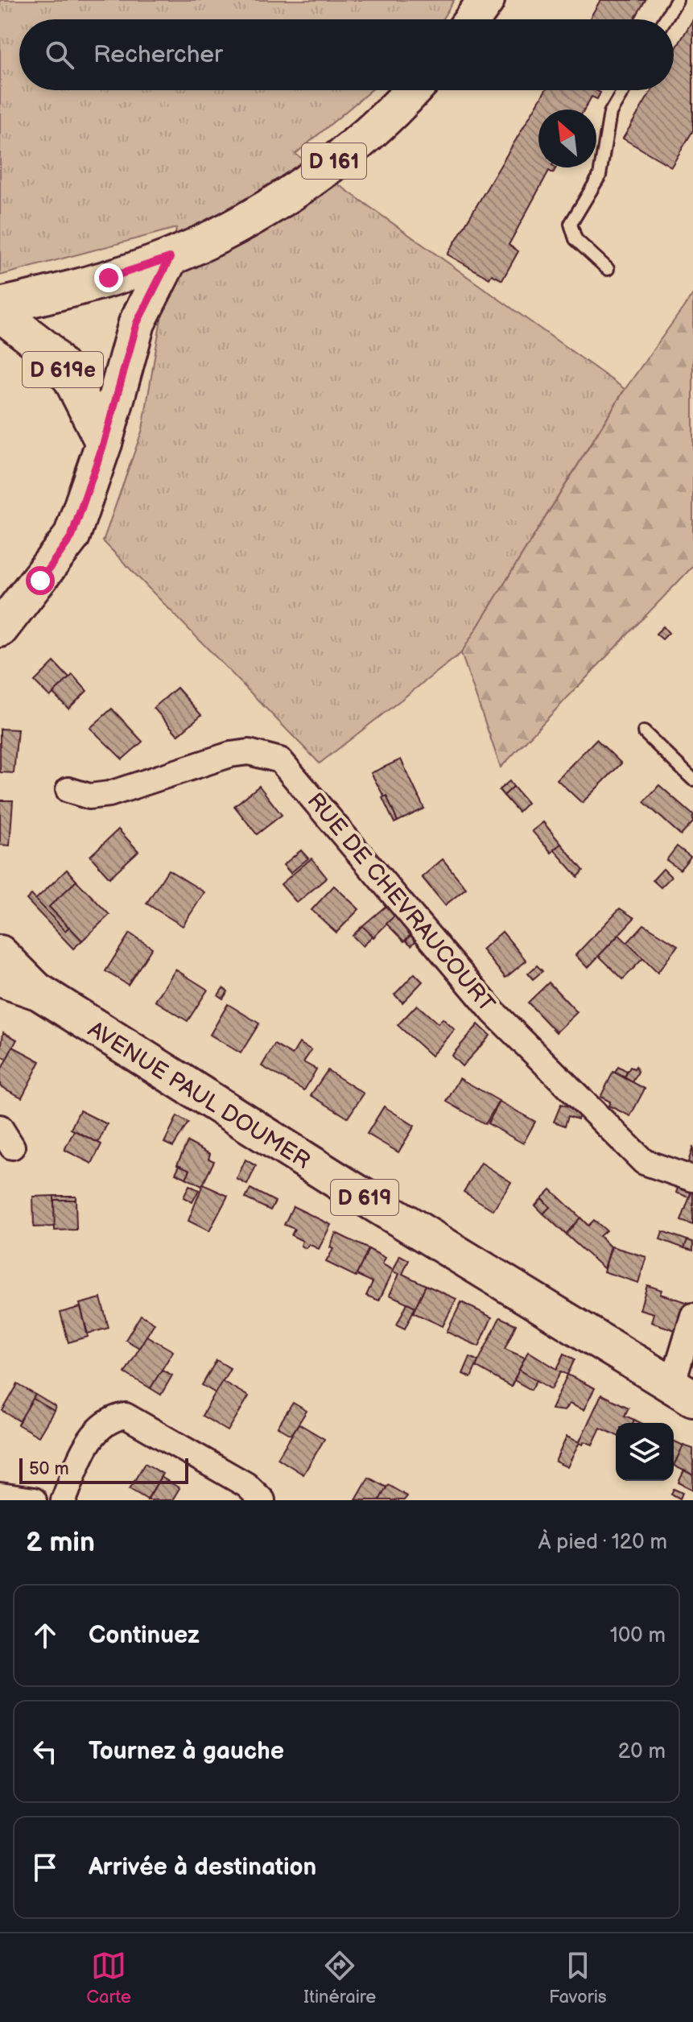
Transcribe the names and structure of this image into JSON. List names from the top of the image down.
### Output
{
  "streets": {
    "main road": [
      "D 161",
      "D 619e",
      "AVENUE PAUL DOUMER",
      "D 619"
    ],
    "street": ["RUE DE CHEVRAUCOURT"]
  },
  "crossings": [
    ["D 161", "D 619e"]
  ],
  "scale_bar": "50 m",
  "north": "top left",
  "page": {
    "search": "Rechercher",
    "scale": "50 m",
    "heading": ["2 min", "À pied · 120 m"],
    "list": [
      ["Continuez", "100 m"],
      ["Tournez à gauche", "20 m"],
      "Arrivée à destination"
    ],
    "nav": ["Carte", "Itinéraire", "Favoris"]
  }
}
